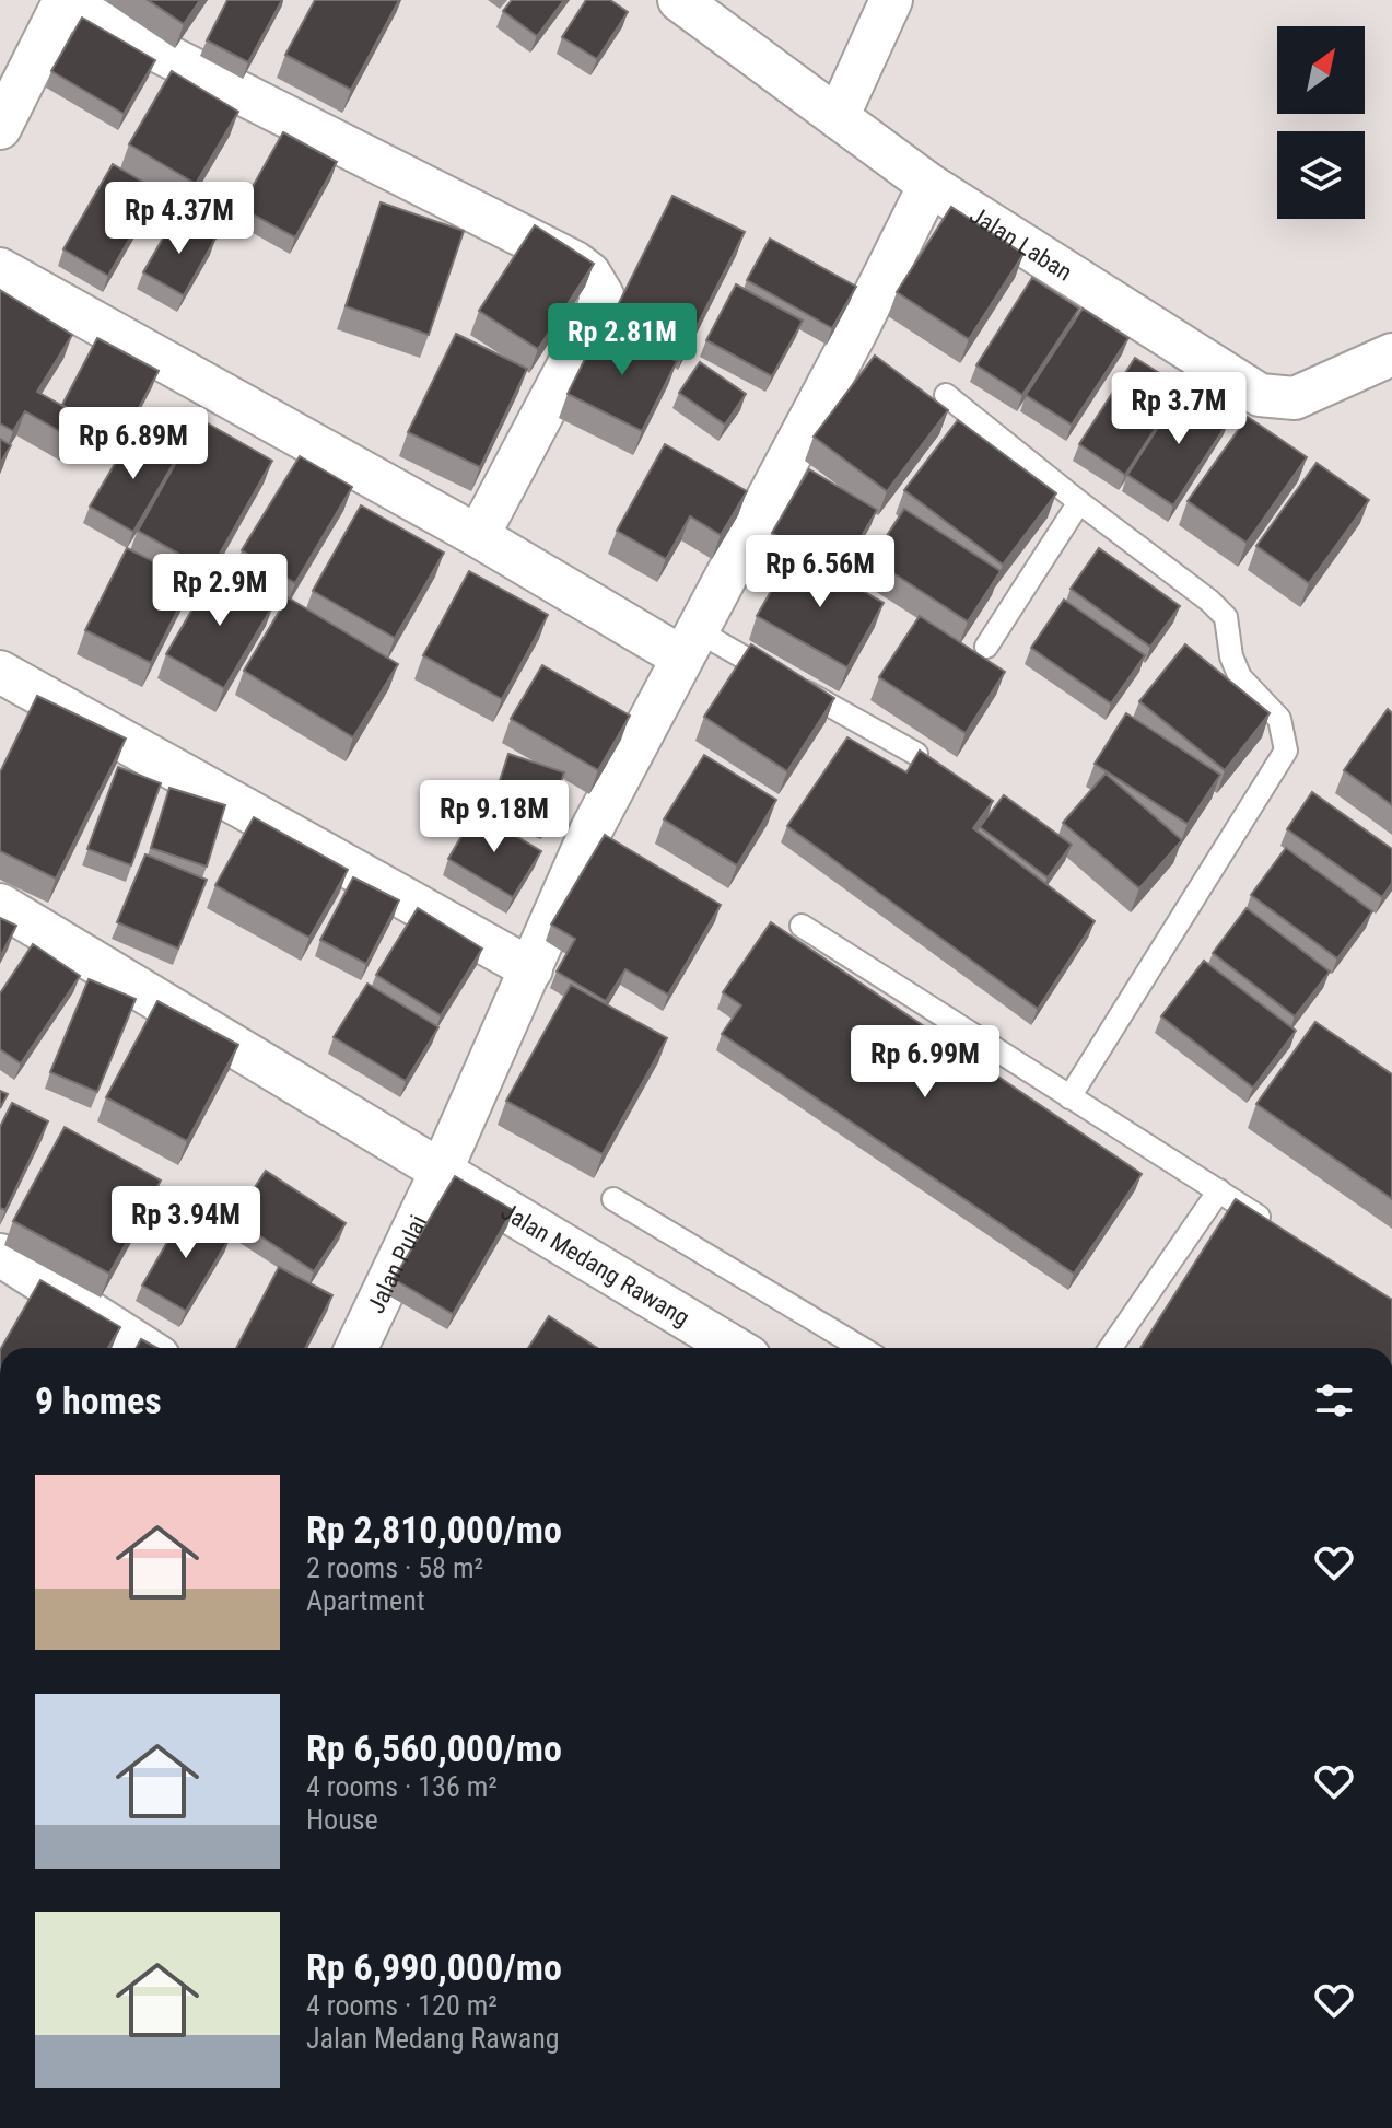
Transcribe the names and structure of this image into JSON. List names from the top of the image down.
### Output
{
  "streets": {
    "street": ["Jalan Laban", "Jalan Pulai", "Jalan Medang Rawang"]
  },
  "crossings": [
    ["Jalan Laban", "Jalan Pulai"],
    ["Jalan Pulai", "Jalan Medang Rawang"]
  ],
  "north": "top right",
  "page": {
    "price": [
      "Rp 4.37M",
      "Rp 2.81M",
      "Rp 3.7M",
      "Rp 6.89M",
      "Rp 6.56M",
      "Rp 2.9M",
      "Rp 9.18M",
      "Rp 6.99M",
      "Rp 3.94M"
    ],
    "heading": "9 homes",
    "list": [
      {
        "name": "Rp 2,810,000/mo",
        "note": "2 rooms · 58 m² · Apartment"
      },
      {
        "name": "Rp 6,560,000/mo",
        "note": "4 rooms · 136 m² · House"
      },
      {
        "name": "Rp 6,990,000/mo",
        "note": "4 rooms · 120 m² · Jalan Medang Rawang"
      }
    ]
  }
}
